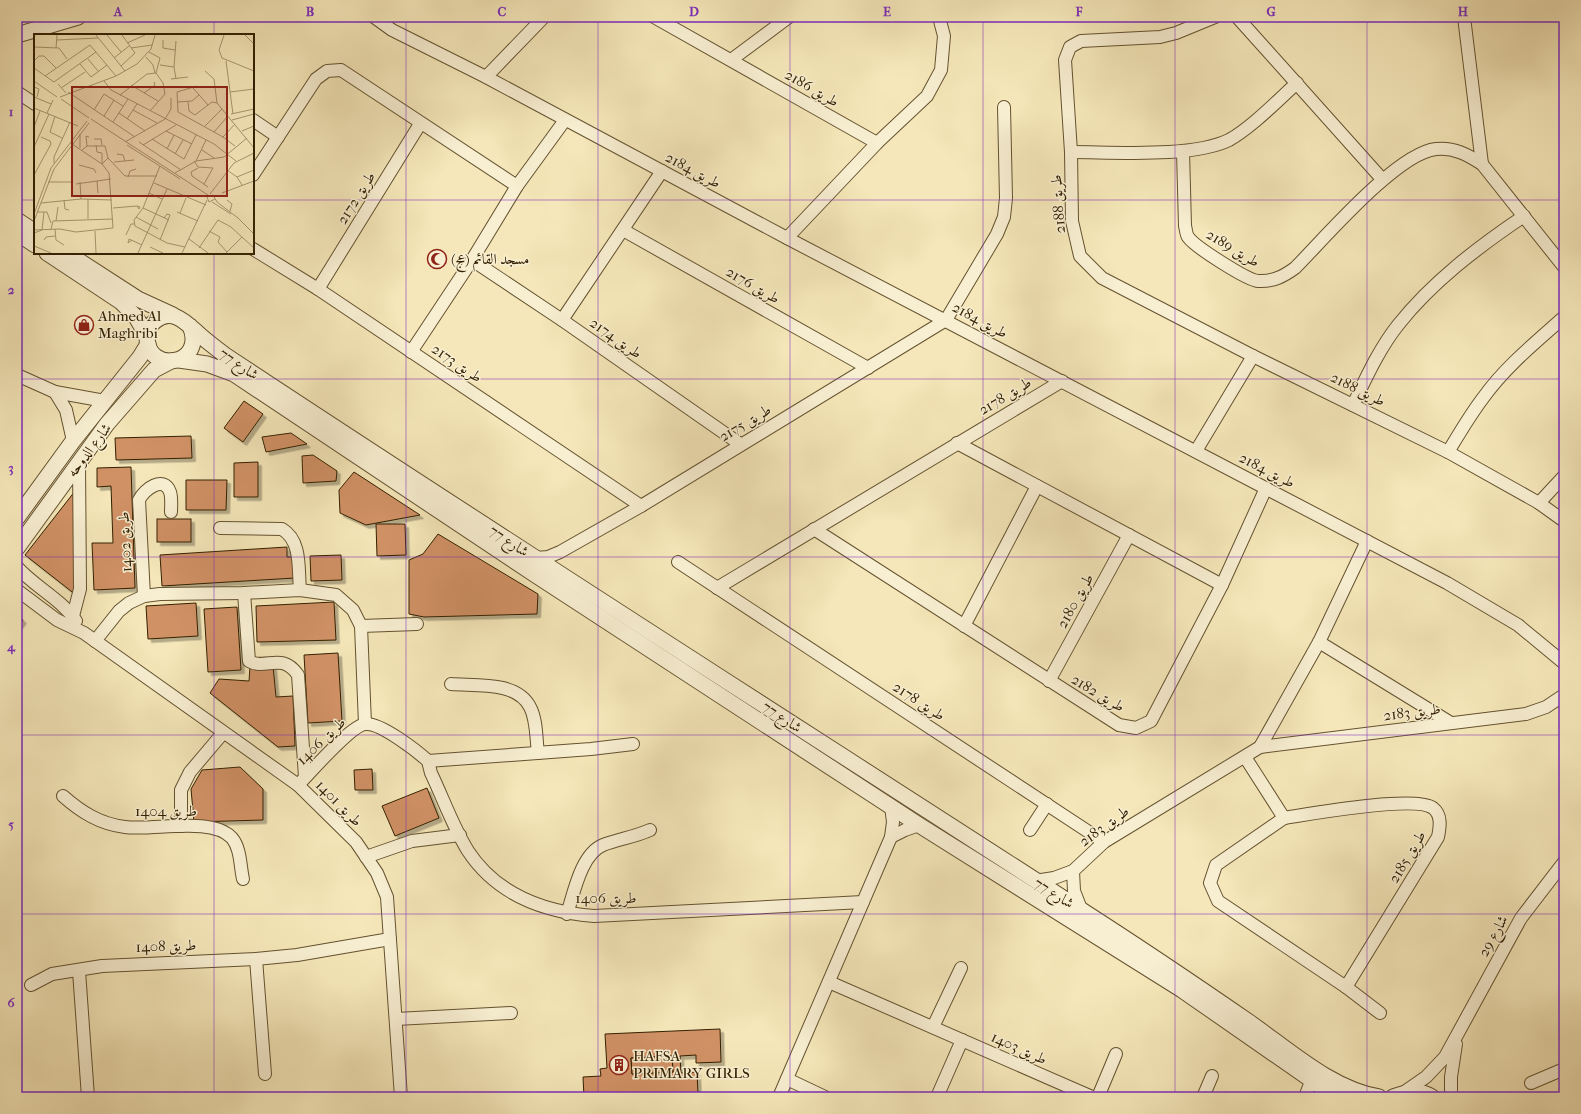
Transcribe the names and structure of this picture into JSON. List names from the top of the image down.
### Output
{
  "streets": {
    "street": [
      "طريق 2186",
      "طريق 2184",
      "طريق 2172",
      "طريق 2188",
      "طريق 2189",
      "طريق 2176",
      "طريق 2174",
      "طريق 2173",
      "شارع 77",
      "طريق 2178",
      "طريق 2175",
      "شارع الدوحه",
      "طريق 1402",
      "طريق 2180",
      "طريق 2182",
      "طريق 2183",
      "طريق 1406",
      "طريق 1401",
      "طريق 1404",
      "طريق 2185",
      "شارع 29",
      "طريق 1408",
      "طريق 1403"
    ]
  },
  "crossings": [
    ["طريق 2184", "طريق 2178"],
    ["طريق 2184", "طريق 2175"],
    ["طريق 2184", "طريق 2182"],
    ["طريق 2184", "طريق 2183"],
    ["طريق 2172", "طريق 2173"],
    ["طريق 2176", "طريق 2175"],
    ["طريق 2174", "طريق 2175"],
    ["طريق 2173", "طريق 2175"],
    ["شارع 77", "طريق 2175"],
    ["شارع 77", "شارع الدوحه"],
    ["شارع 77", "طريق 2183"],
    ["طريق 2178", "طريق 2182"],
    ["طريق 2178", "طريق 2183"],
    ["طريق 2180", "طريق 2182"],
    ["طريق 1406", "طريق 1401"],
    ["طريق 1401", "طريق 1408"]
  ],
  "places": {
    "mosque": ["مسجد القائم (عج)"],
    "shop": ["Ahmed Al Maghribi"],
    "building": ["HAFSA PRIMARY GIRLS"]
  },
  "grid": {
    "columns": [
      "A",
      "B",
      "C",
      "D",
      "E",
      "F",
      "G",
      "H"
    ],
    "rows": [
      "1",
      "2",
      "3",
      "4",
      "5",
      "6"
    ]
  }
}
